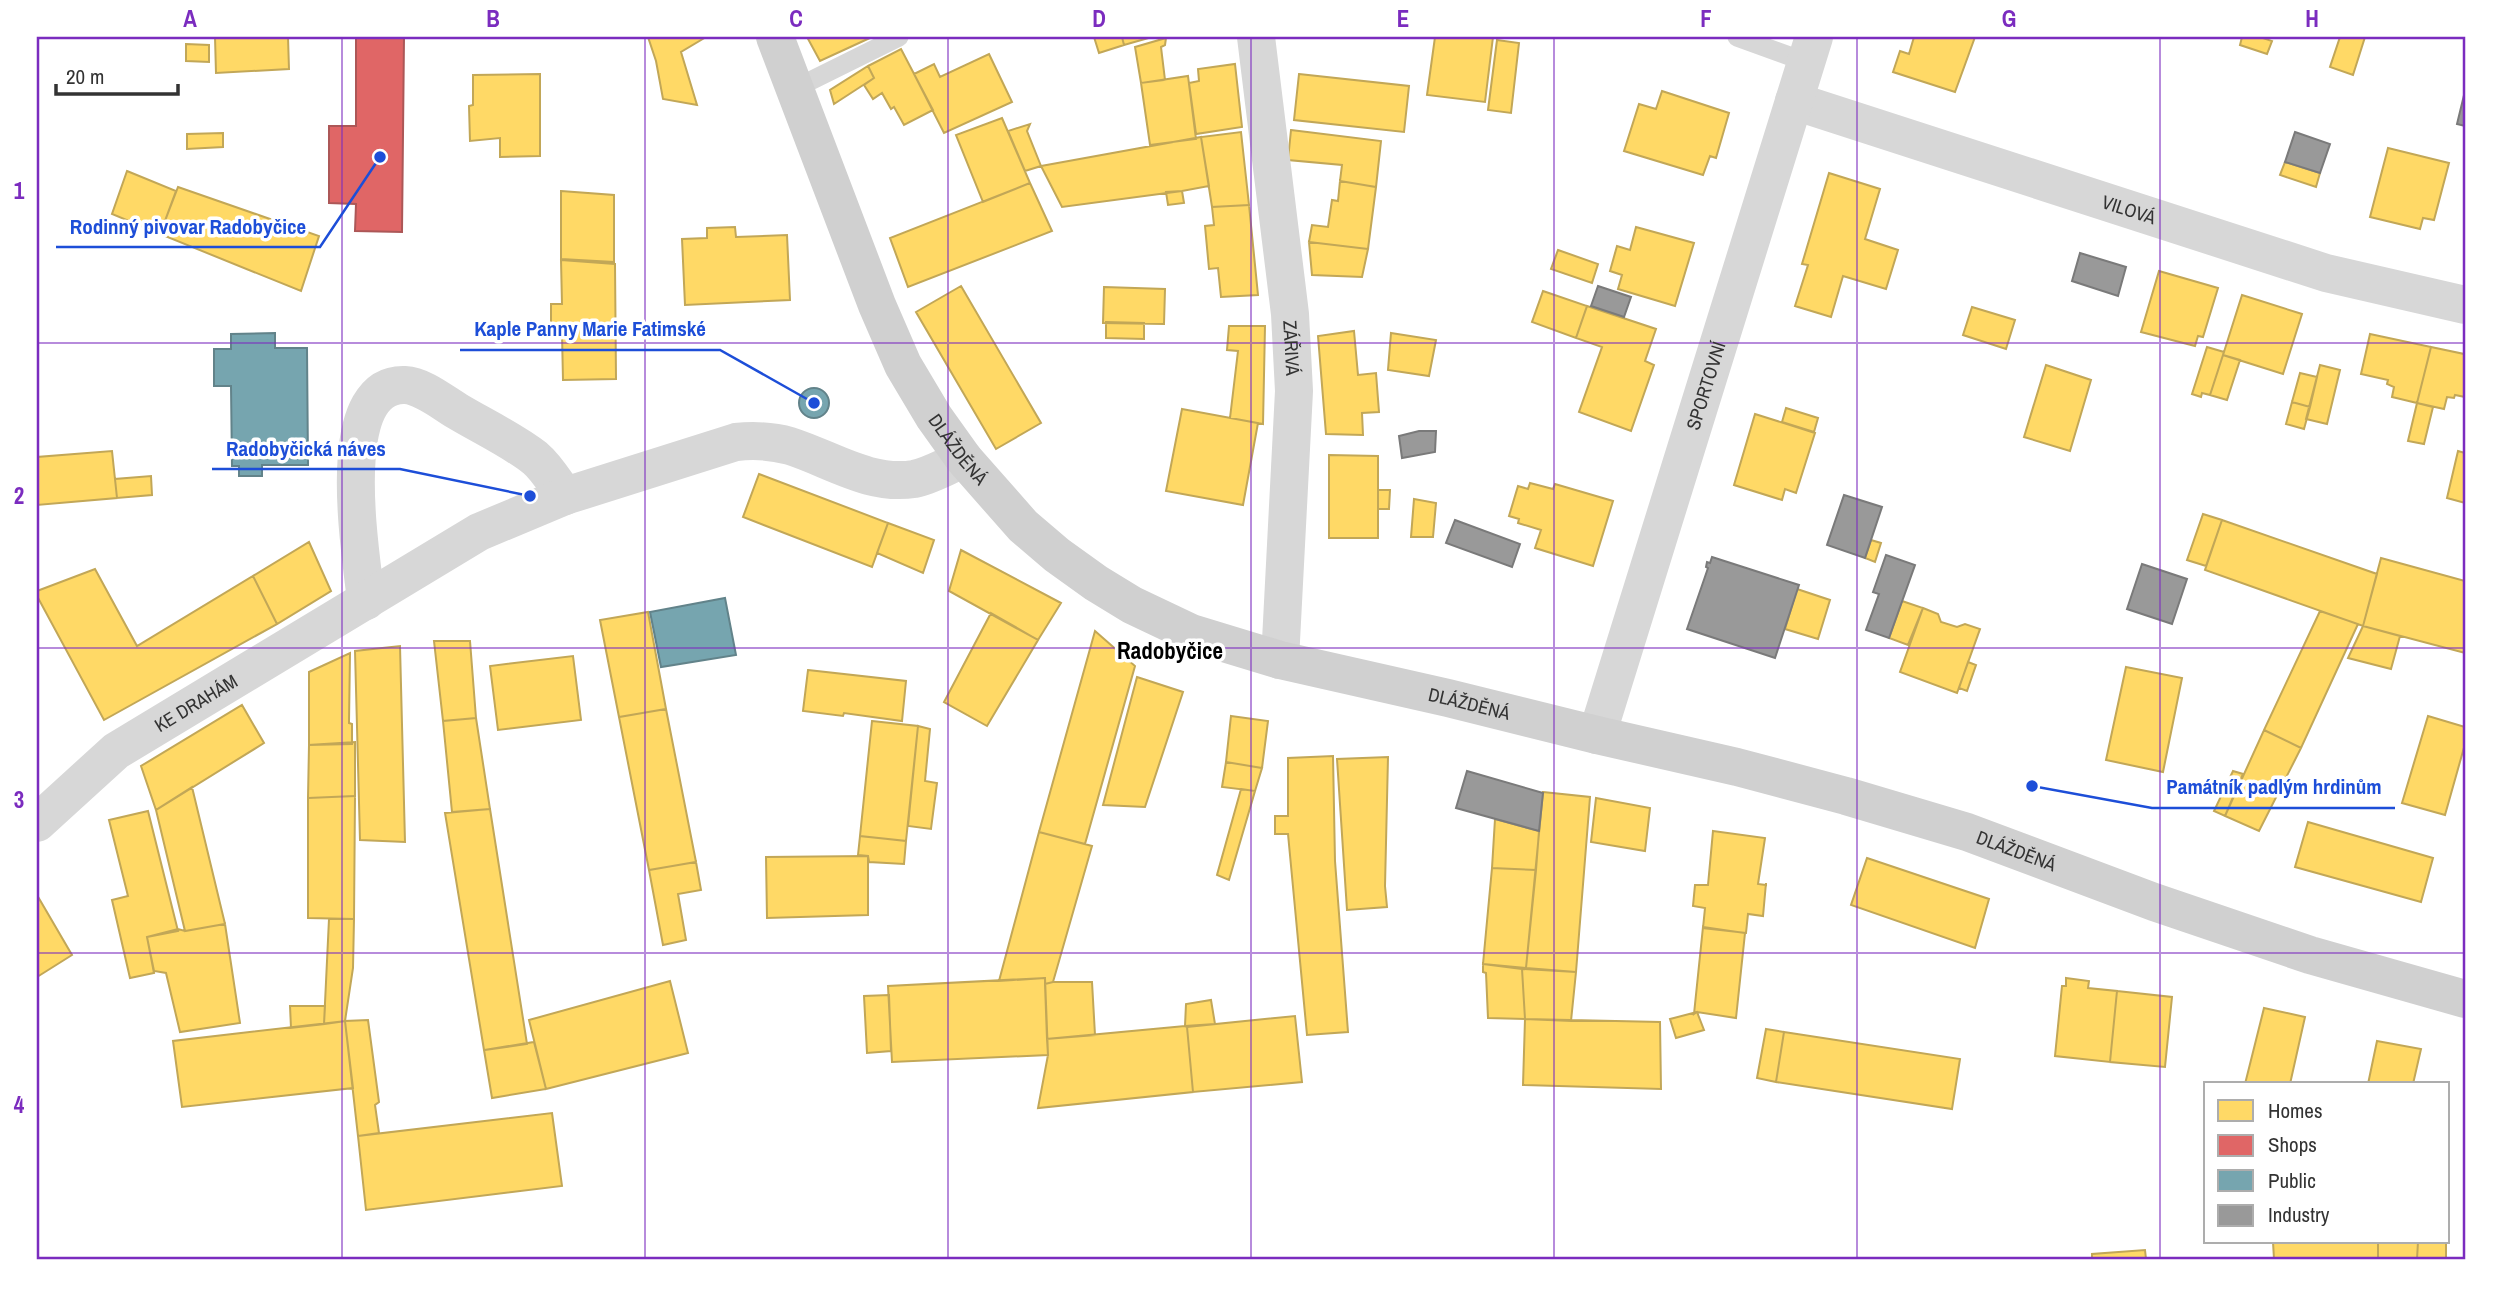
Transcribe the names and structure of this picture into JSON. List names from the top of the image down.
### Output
{
  "streets": {
    "street": [
      "VILOVÁ",
      "ZÁŘIVÁ",
      "SPORTOVNÍ",
      "DLÁŽDĚNÁ",
      "KE DRAHÁM"
    ]
  },
  "crossings": [
    ["VILOVÁ", "SPORTOVNÍ"],
    ["ZÁŘIVÁ", "DLÁŽDĚNÁ"],
    ["SPORTOVNÍ", "DLÁŽDĚNÁ"],
    ["DLÁŽDĚNÁ", "KE DRAHÁM"]
  ],
  "districts": ["Radobyčice"],
  "places": [
    "Rodinný pivovar Radobyčice",
    "Kaple Panny Marie Fatimské",
    "Radobyčická náves",
    "Památník padlým hrdinům"
  ],
  "legend": [
    "Homes",
    "Shops",
    "Public",
    "Industry"
  ],
  "scale_bar": "20 m",
  "grid": {
    "columns": [
      "A",
      "B",
      "C",
      "D",
      "E",
      "F",
      "G",
      "H"
    ],
    "rows": [
      "1",
      "2",
      "3",
      "4"
    ]
  }
}
